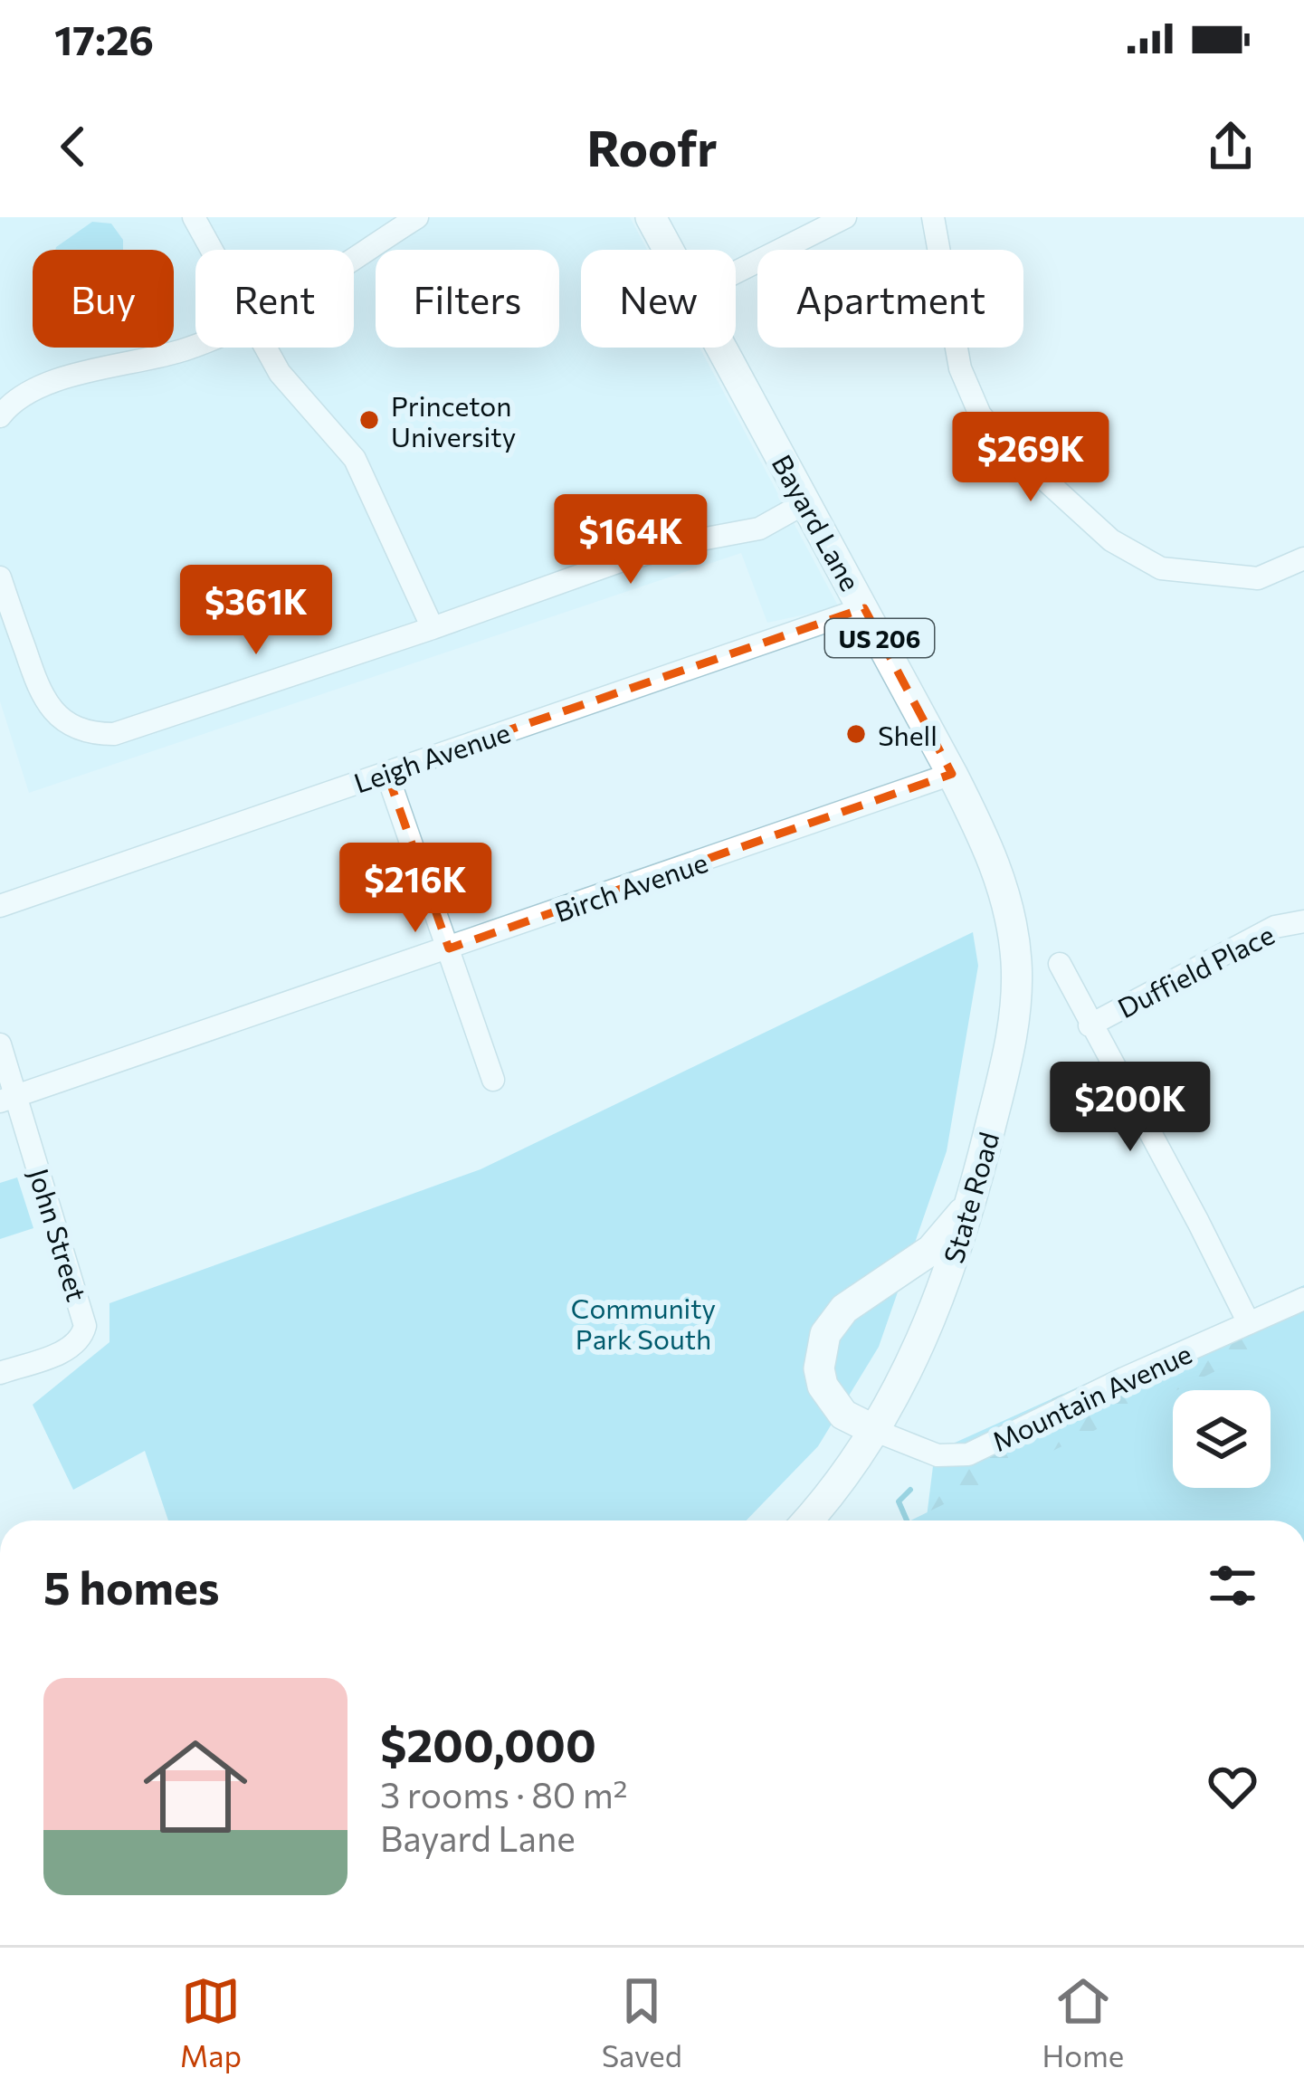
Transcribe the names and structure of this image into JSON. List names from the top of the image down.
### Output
{
  "streets": {
    "highway": ["Bayard Lane", "US 206", "State Road"],
    "street": [
      "Leigh Avenue",
      "Birch Avenue",
      "Duffield Place",
      "John Street",
      "Mountain Avenue"
    ]
  },
  "crossings": [
    ["Bayard Lane", "Leigh Avenue"],
    ["Bayard Lane", "Birch Avenue"],
    ["Bayard Lane", "State Road"],
    ["Birch Avenue", "John Street"],
    ["State Road", "Mountain Avenue"]
  ],
  "parks": ["Community Park South"],
  "places": ["Princeton University", "Shell"],
  "page": {
    "status": "17:26",
    "header": "Roofr",
    "chip": [
      "Buy",
      "Rent",
      "Filters",
      "New",
      "Apartment"
    ],
    "price": [
      "$269K",
      "$164K",
      "$361K",
      "$216K",
      "$200K"
    ],
    "heading": "5 homes",
    "list": [
      {
        "name": "$200,000",
        "note": "3 rooms · 80 m² · Bayard Lane"
      }
    ],
    "tabs": ["Map", "Saved", "Home"]
  }
}
